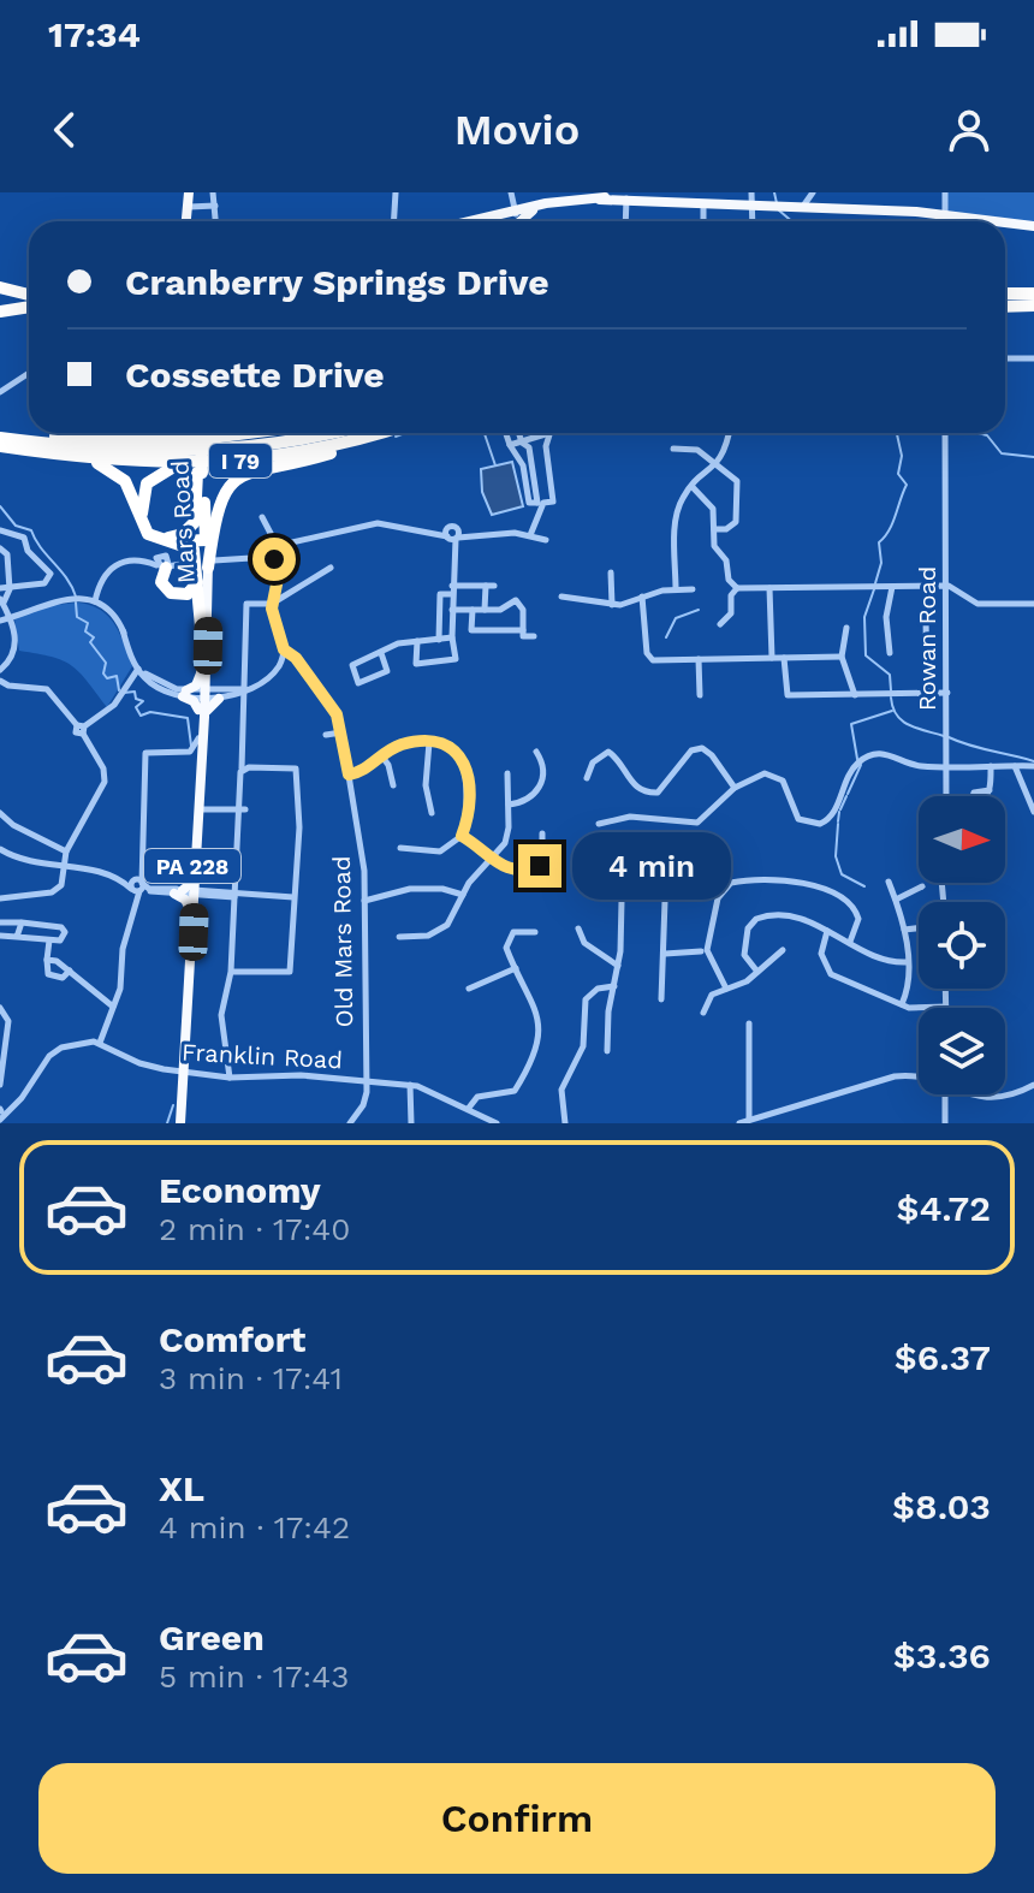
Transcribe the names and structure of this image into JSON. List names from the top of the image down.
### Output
{
  "streets": {
    "highway": ["I 79", "Mars Road", "PA 228"],
    "street": ["Rowan Road", "Old Mars Road", "Franklin Road"]
  },
  "crossings": [
    ["Mars Road", "PA 228"],
    ["PA 228", "Franklin Road"],
    ["Old Mars Road", "Franklin Road"]
  ],
  "north": "right",
  "page": {
    "status": "17:34",
    "header": "Movio",
    "banner": ["Cranberry Springs Drive", "Cossette Drive"],
    "bubble": "4 min",
    "list": [
      {
        "name": "Economy",
        "note": "2 min · 17:40",
        "value": "$4.72"
      },
      {
        "name": "Comfort",
        "note": "3 min · 17:41",
        "value": "$6.37"
      },
      {
        "name": "XL",
        "note": "4 min · 17:42",
        "value": "$8.03"
      },
      {
        "name": "Green",
        "note": "5 min · 17:43",
        "value": "$3.36"
      }
    ],
    "buttons": "Confirm"
  }
}
